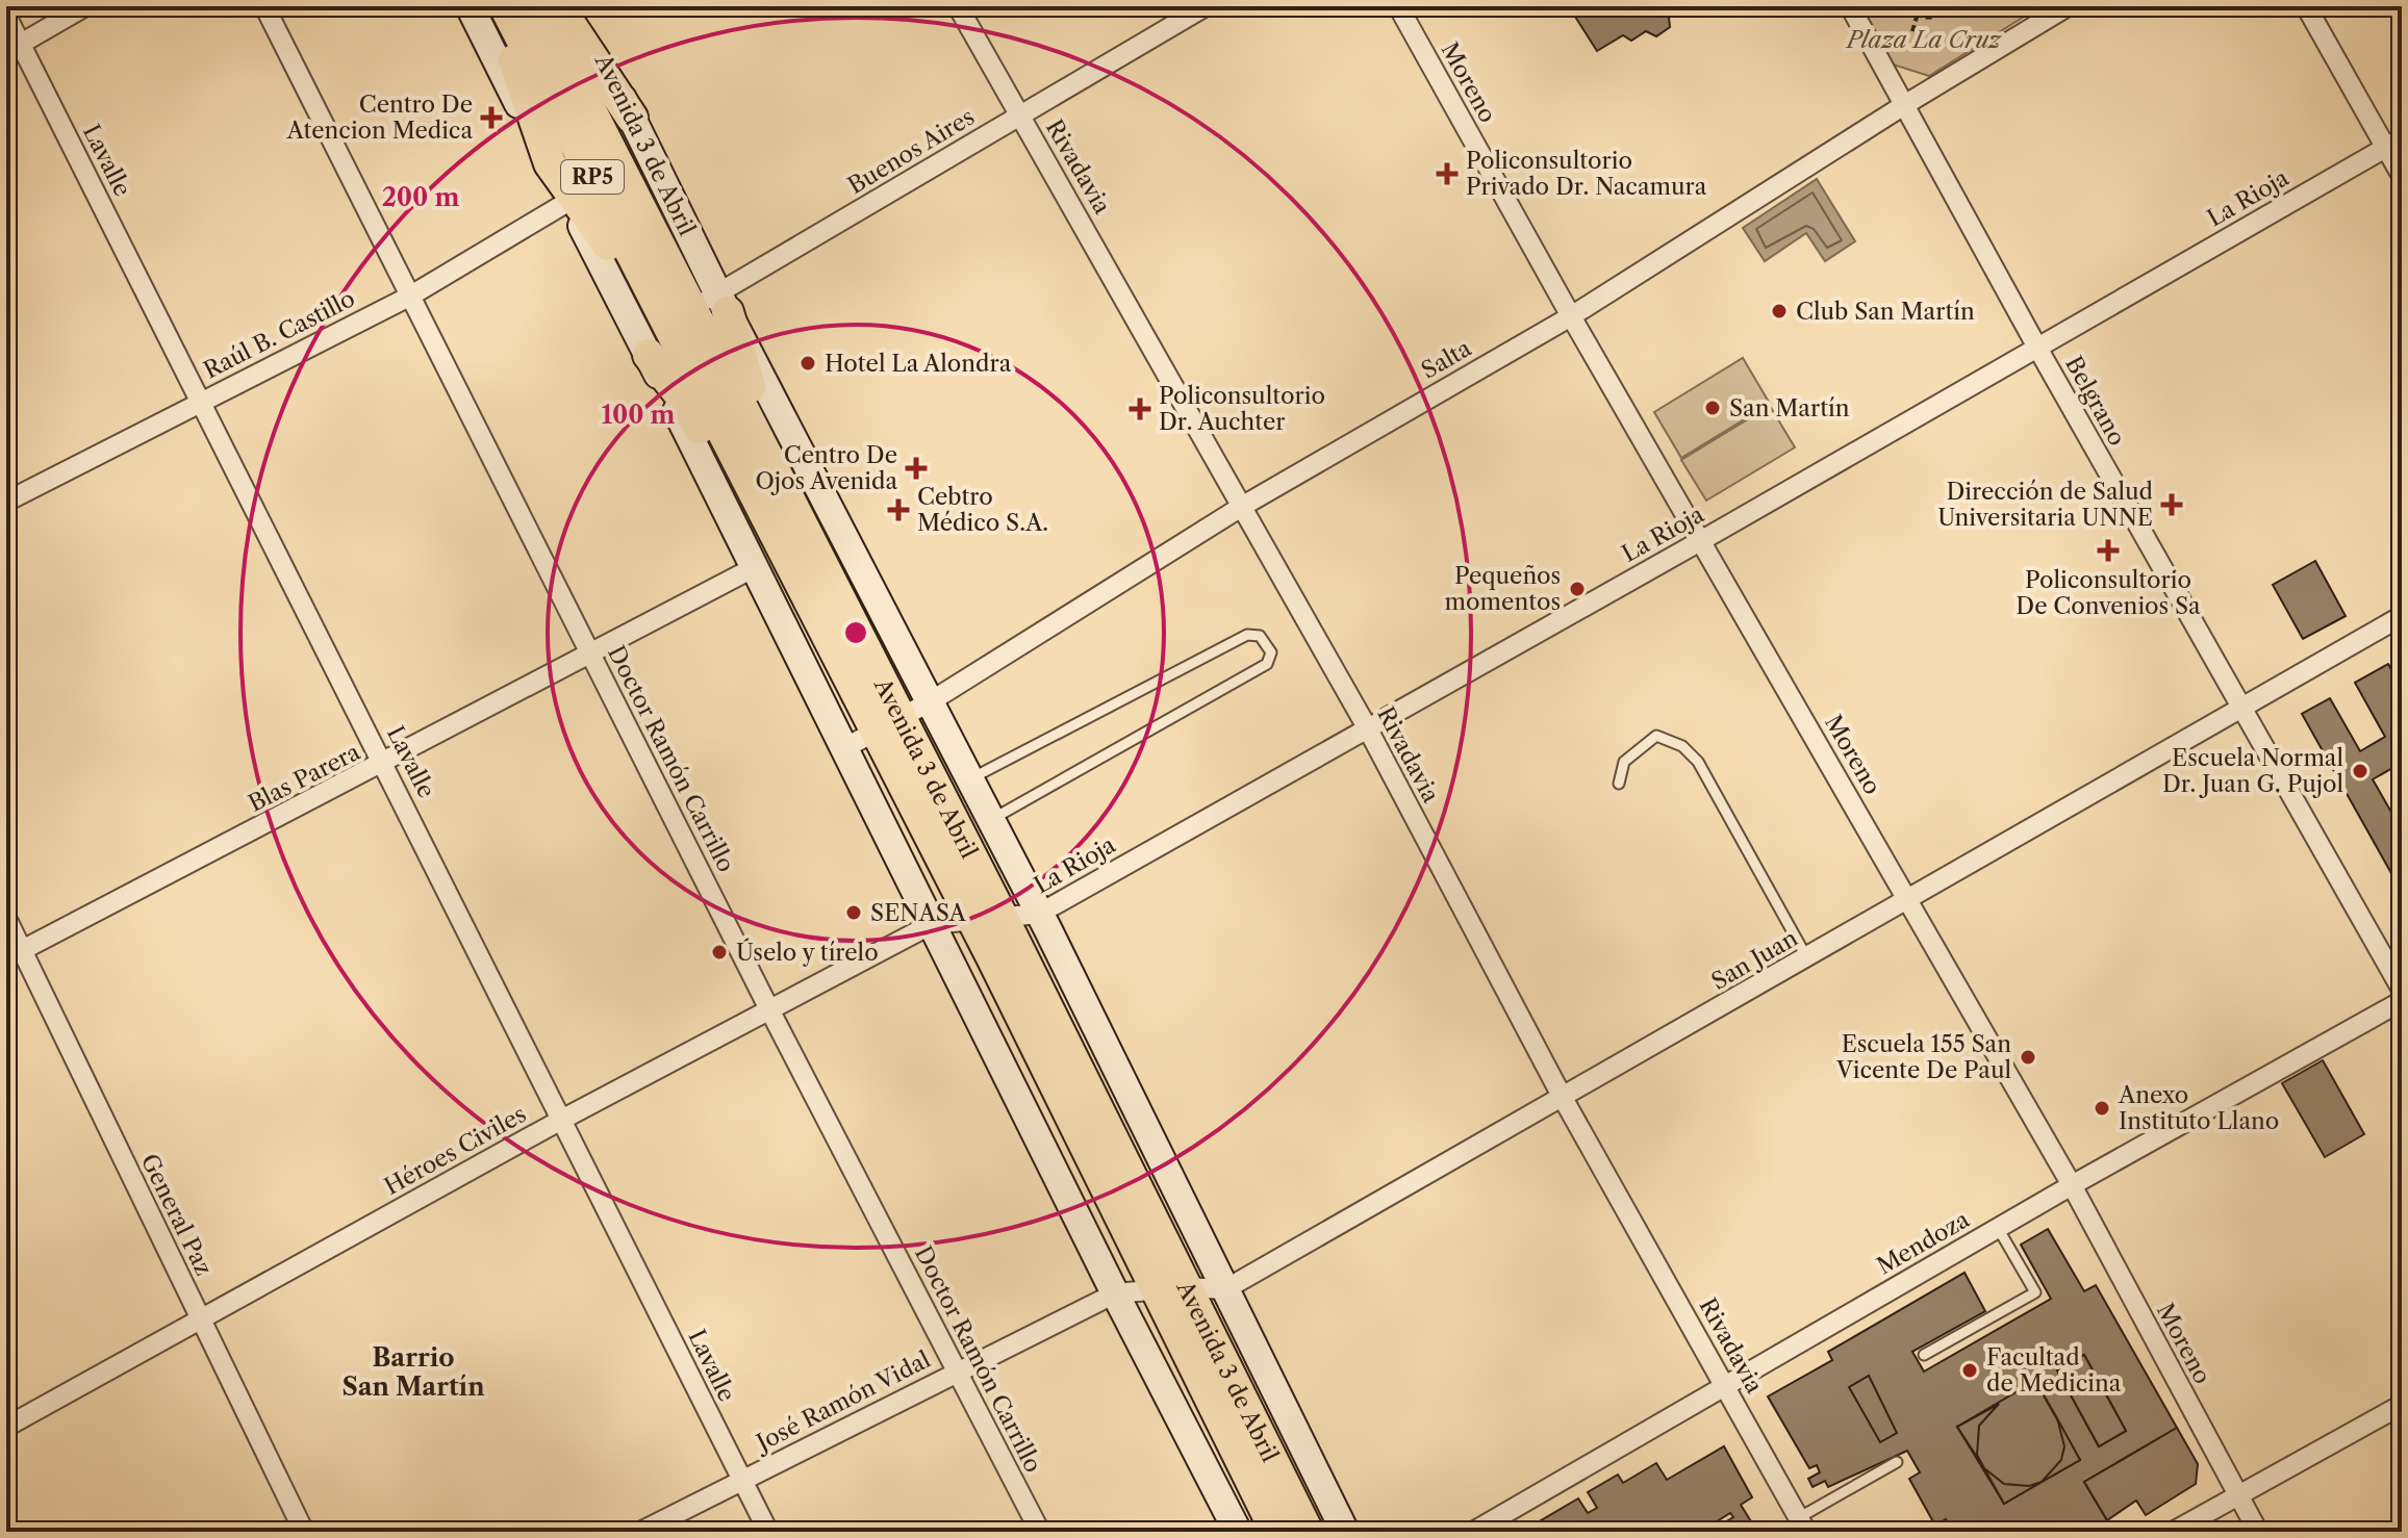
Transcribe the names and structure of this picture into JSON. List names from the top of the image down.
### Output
{
  "streets": {
    "highway": ["Avenida 3 de Abril"],
    "street": [
      "Moreno",
      "Buenos Aires",
      "Lavalle",
      "Rivadavia",
      "La Rioja",
      "Raúl B. Castillo",
      "Salta",
      "Belgrano",
      "Doctor Ramón Carrillo",
      "Blas Parera",
      "San Juan",
      "Héroes Civiles",
      "General Paz",
      "Mendoza",
      "José Ramón Vidal"
    ]
  },
  "crossings": [
    ["Moreno", "La Rioja"],
    ["Moreno", "Salta"],
    ["Moreno", "San Juan"],
    ["Moreno", "Mendoza"],
    ["Avenida 3 de Abril", "Buenos Aires"],
    ["Avenida 3 de Abril", "La Rioja"],
    ["Avenida 3 de Abril", "Raúl B. Castillo"],
    ["Avenida 3 de Abril", "Salta"],
    ["Avenida 3 de Abril", "Blas Parera"],
    ["Avenida 3 de Abril", "San Juan"],
    ["Avenida 3 de Abril", "Héroes Civiles"],
    ["Avenida 3 de Abril", "José Ramón Vidal"],
    ["Buenos Aires", "Rivadavia"],
    ["Lavalle", "Raúl B. Castillo"],
    ["Lavalle", "Blas Parera"],
    ["Lavalle", "Héroes Civiles"],
    ["Lavalle", "José Ramón Vidal"],
    ["Rivadavia", "La Rioja"],
    ["Rivadavia", "Salta"],
    ["Rivadavia", "San Juan"],
    ["Rivadavia", "Mendoza"],
    ["La Rioja", "Belgrano"],
    ["La Rioja", "Héroes Civiles"],
    ["Raúl B. Castillo", "Doctor Ramón Carrillo"],
    ["Salta", "Belgrano"],
    ["Belgrano", "San Juan"],
    ["Doctor Ramón Carrillo", "Blas Parera"],
    ["Doctor Ramón Carrillo", "Héroes Civiles"],
    ["Doctor Ramón Carrillo", "José Ramón Vidal"],
    ["Blas Parera", "General Paz"],
    ["Héroes Civiles", "General Paz"]
  ],
  "districts": ["Barrio San Martín"],
  "parks": ["Plaza La Cruz"],
  "places": {
    "health": [
      "Centro De Atencion Medica",
      "Policonsultorio Privado Dr. Nacamura",
      "Policonsultorio Dr. Auchter",
      "Centro De Ojos Avenida",
      "Dirección de Salud Universitaria UNNE",
      "Cebtro Médico S.A.",
      "Policonsultorio De Convenios Sa"
    ],
    "other": [
      "Club San Martín",
      "Hotel La Alondra",
      "San Martín",
      "Pequeños momentos",
      "Escuela Normal Dr. Juan G. Pujol",
      "SENASA",
      "Úselo y tírelo",
      "Escuela 155 San Vicente De Paul",
      "Anexo Instituto Llano",
      "Facultad de Medicina"
    ]
  },
  "rings": ["200 m", "100 m"]
}
